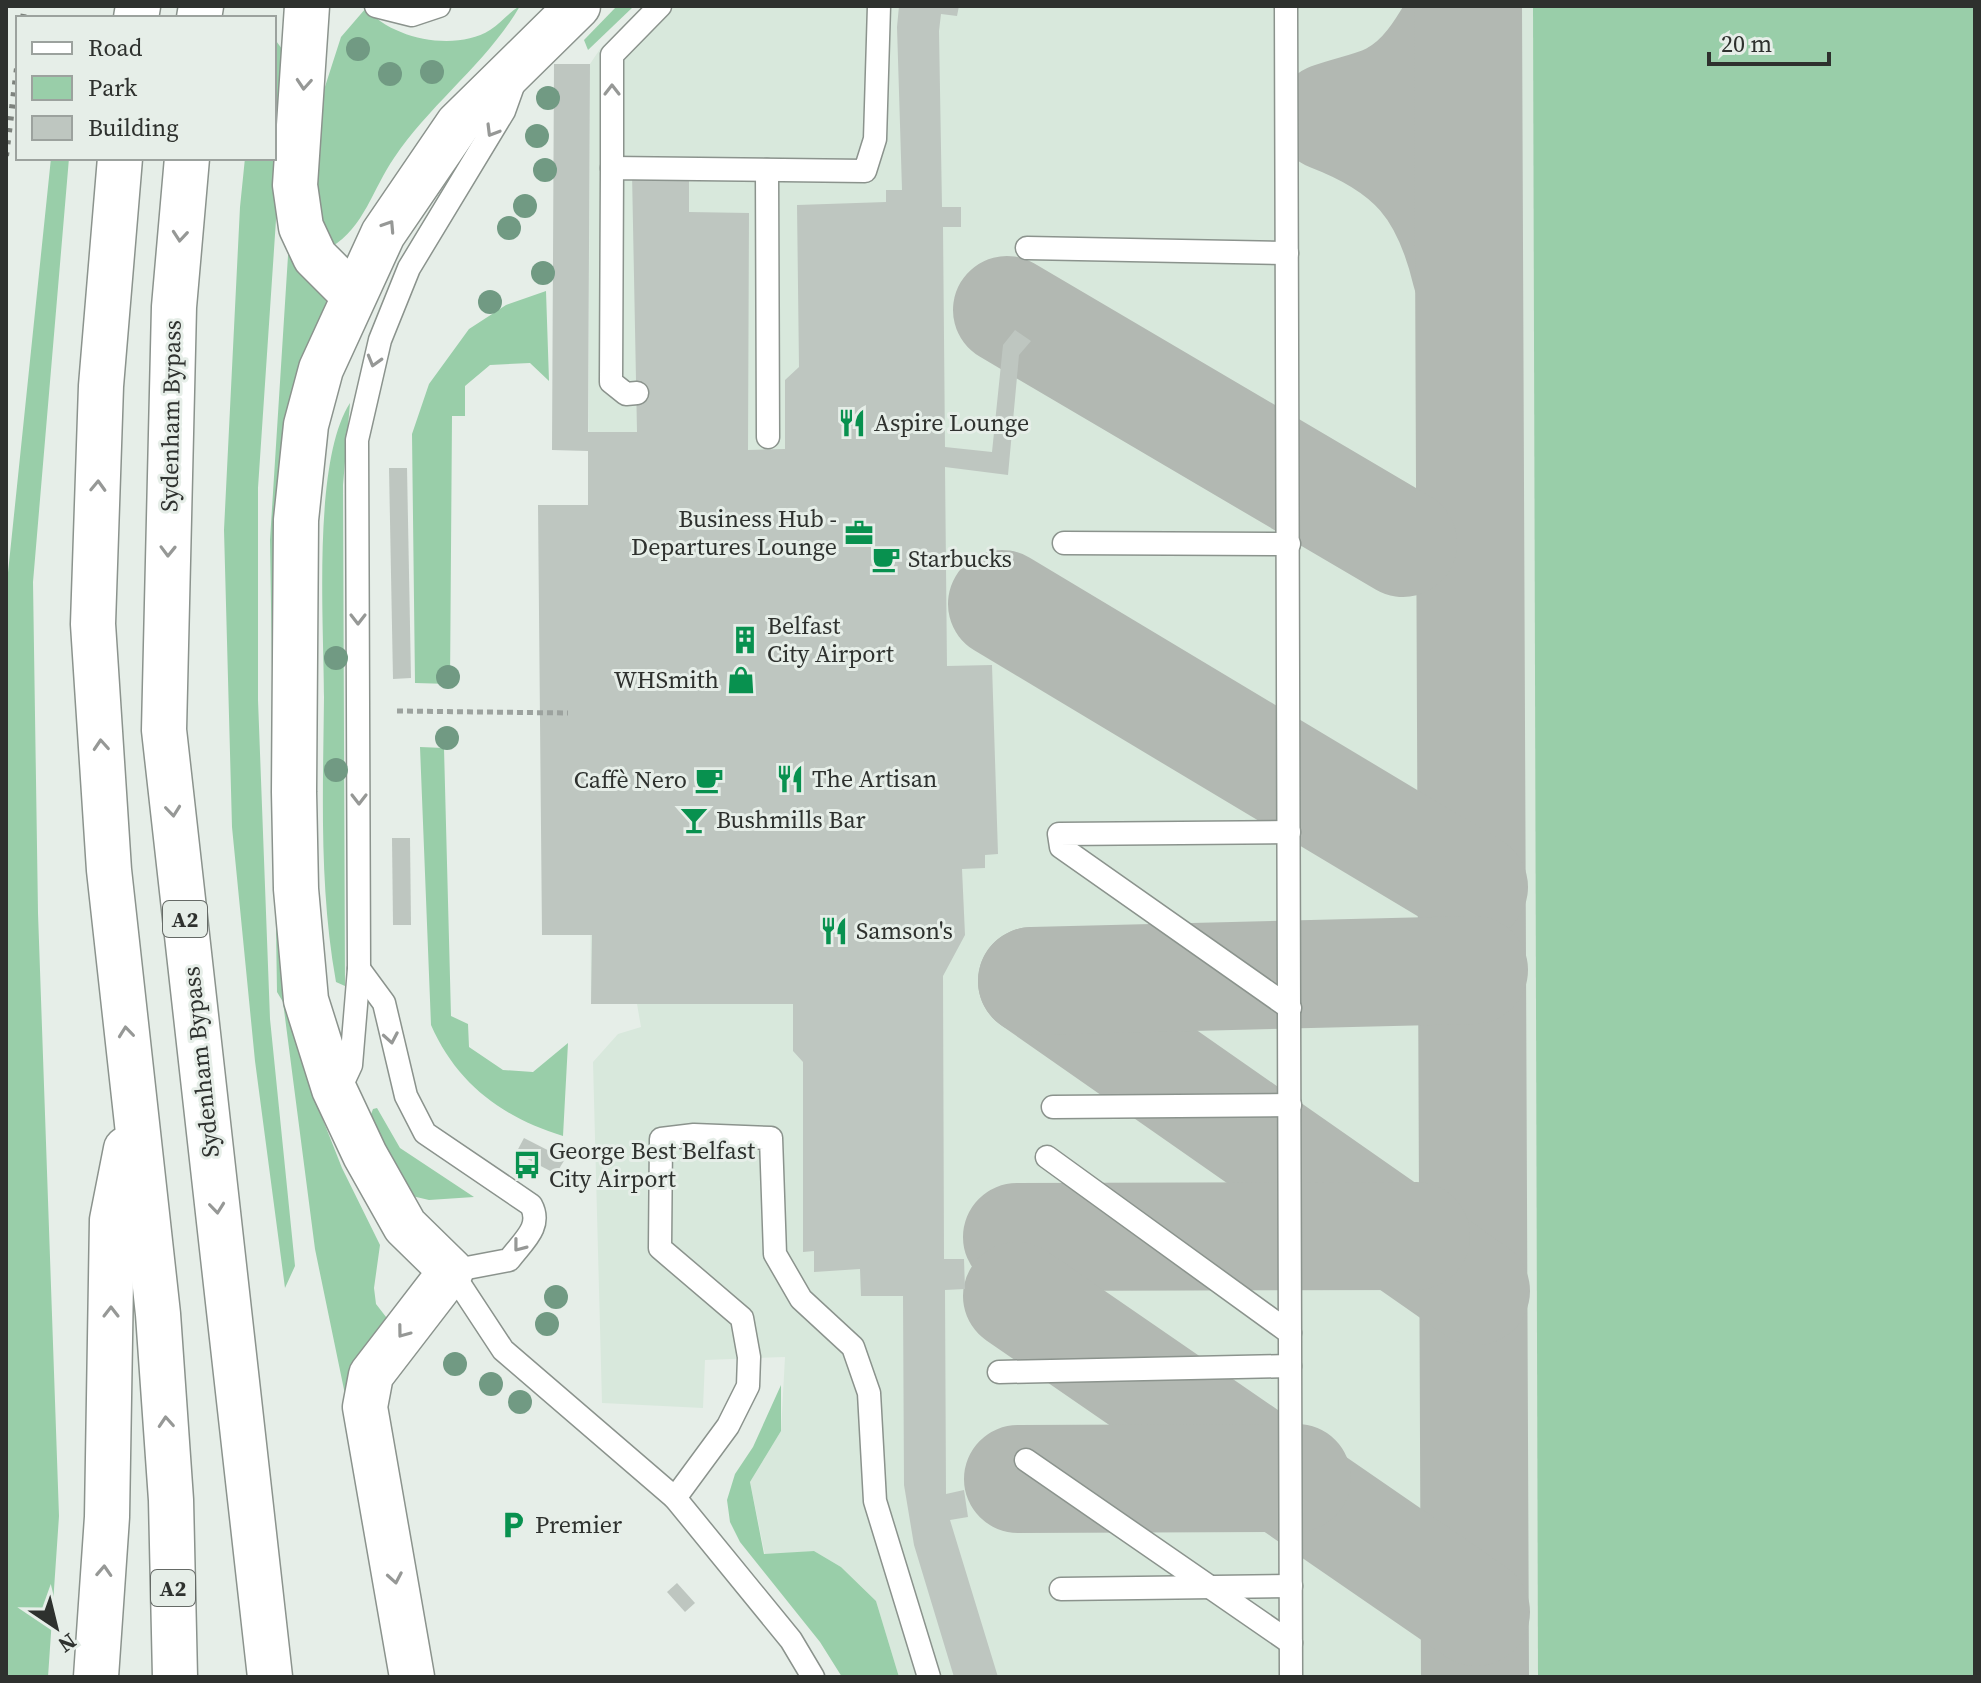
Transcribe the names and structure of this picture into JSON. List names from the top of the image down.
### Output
{
  "streets": {
    "main road": ["Sydenham Bypass", "A2"]
  },
  "places": {
    "restaurant": ["Aspire Lounge", "The Artisan", "Samson's"],
    "office": ["Business Hub - Departures Lounge"],
    "cafe": ["Starbucks", "Caffè Nero"],
    "building": ["Belfast City Airport"],
    "shop": ["WHSmith"],
    "bar": ["Bushmills Bar"],
    "bus stop": ["George Best Belfast City Airport"],
    "parking": ["Premier"]
  },
  "legend": ["Road", "Park", "Building"],
  "scale_bar": "20 m",
  "north": "bottom right"
}
